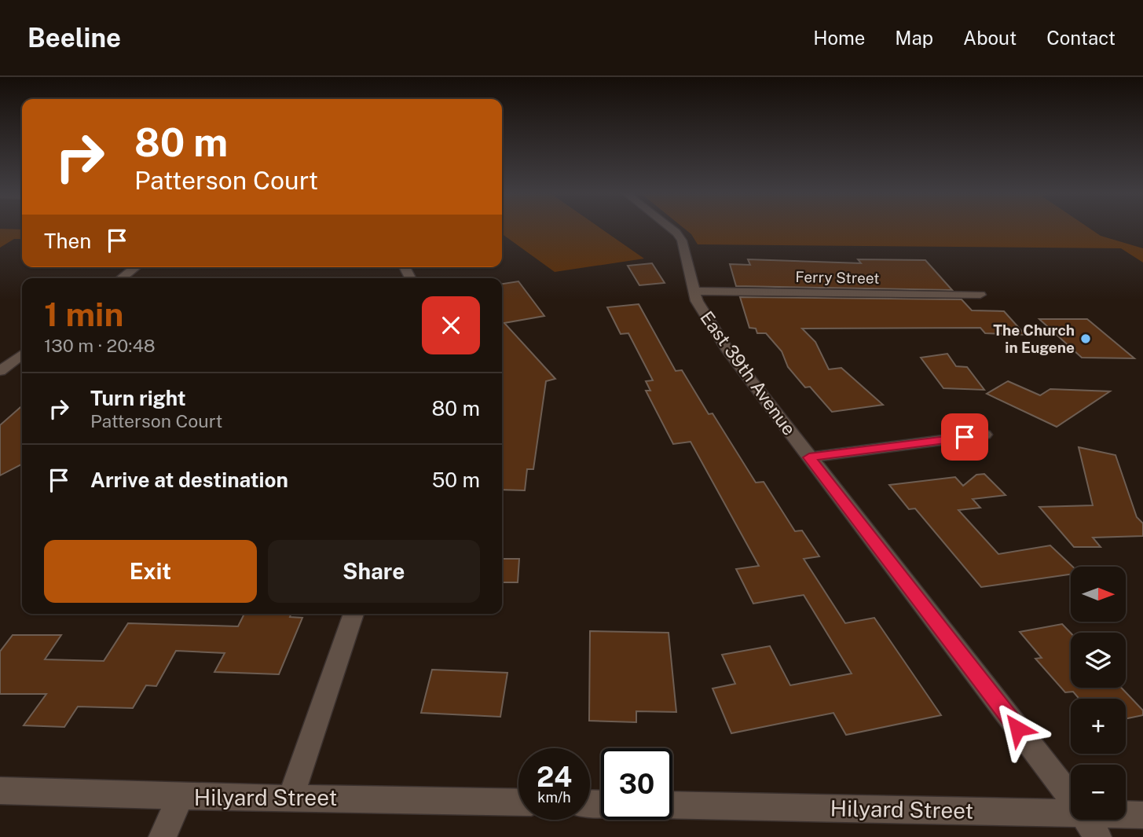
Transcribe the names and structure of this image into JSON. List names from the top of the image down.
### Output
{
  "streets": {
    "street": ["Ferry Street", "East 39th Avenue", "Hilyard Street"]
  },
  "crossings": [
    ["Ferry Street", "East 39th Avenue"]
  ],
  "places": ["The Church in Eugene"],
  "north": "right",
  "page": {
    "header": "Beeline",
    "nav": [
      "Home",
      "Map",
      "About",
      "Contact"
    ],
    "turn": ["80 m", "Patterson Court"],
    "then": "Then",
    "heading": ["1 min", "130 m · 20:48"],
    "list": [
      {
        "name": "Turn right",
        "note": "Patterson Court",
        "value": "80 m"
      },
      {
        "name": "Arrive at destination",
        "value": "50 m"
      }
    ],
    "buttons": ["Exit", "Share"],
    "map_buttons": ["+", "−"],
    "speed": "24 km/h",
    "limit": "30"
  }
}
